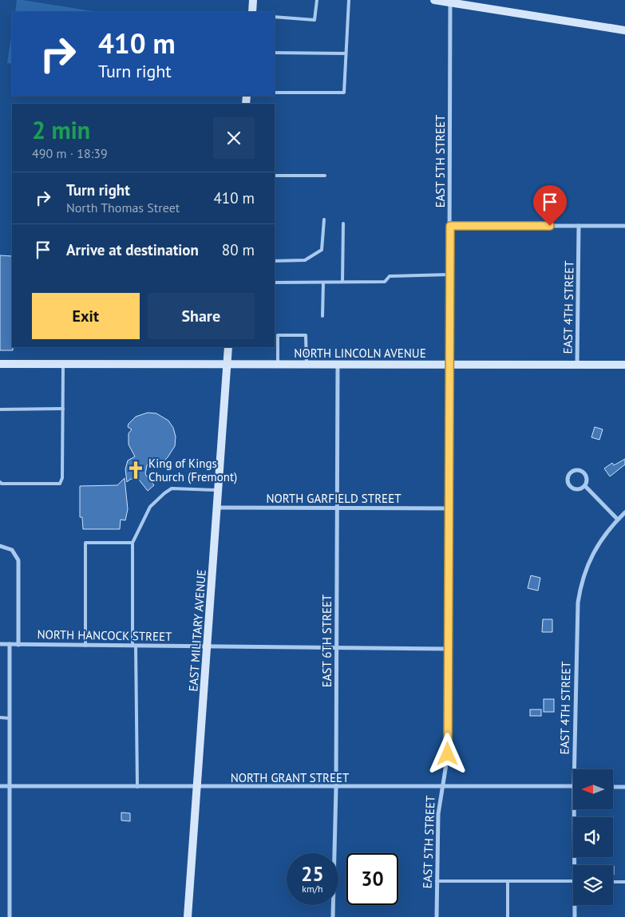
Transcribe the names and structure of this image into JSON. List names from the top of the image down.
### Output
{
  "streets": {
    "street": [
      "EAST 5TH STREET",
      "EAST 4TH STREET",
      "NORTH LINCOLN AVENUE",
      "NORTH GARFIELD STREET",
      "EAST MILITARY AVENUE",
      "NORTH HANCOCK STREET",
      "EAST 6TH STREET",
      "NORTH GRANT STREET"
    ]
  },
  "crossings": [
    ["EAST 5TH STREET", "NORTH LINCOLN AVENUE"],
    ["EAST 5TH STREET", "NORTH GARFIELD STREET"],
    ["EAST 5TH STREET", "NORTH HANCOCK STREET"],
    ["EAST 5TH STREET", "NORTH GRANT STREET"],
    ["EAST 4TH STREET", "NORTH LINCOLN AVENUE"],
    ["NORTH LINCOLN AVENUE", "EAST MILITARY AVENUE"],
    ["NORTH LINCOLN AVENUE", "EAST 6TH STREET"],
    ["NORTH GARFIELD STREET", "EAST MILITARY AVENUE"],
    ["NORTH GARFIELD STREET", "EAST 6TH STREET"],
    ["EAST MILITARY AVENUE", "NORTH HANCOCK STREET"],
    ["EAST MILITARY AVENUE", "NORTH GRANT STREET"],
    ["NORTH HANCOCK STREET", "EAST 6TH STREET"],
    ["EAST 6TH STREET", "NORTH GRANT STREET"]
  ],
  "places": {
    "church": ["King of Kings Church (Fremont)"]
  },
  "north": "left",
  "page": {
    "turn": ["410 m", "Turn right"],
    "heading": ["2 min", "490 m · 18:39"],
    "list": [
      {
        "name": "Turn right",
        "note": "North Thomas Street",
        "value": "410 m"
      },
      {
        "name": "Arrive at destination",
        "value": "80 m"
      }
    ],
    "buttons": ["Exit", "Share"],
    "speed": "25 km/h",
    "limit": "30"
  }
}
